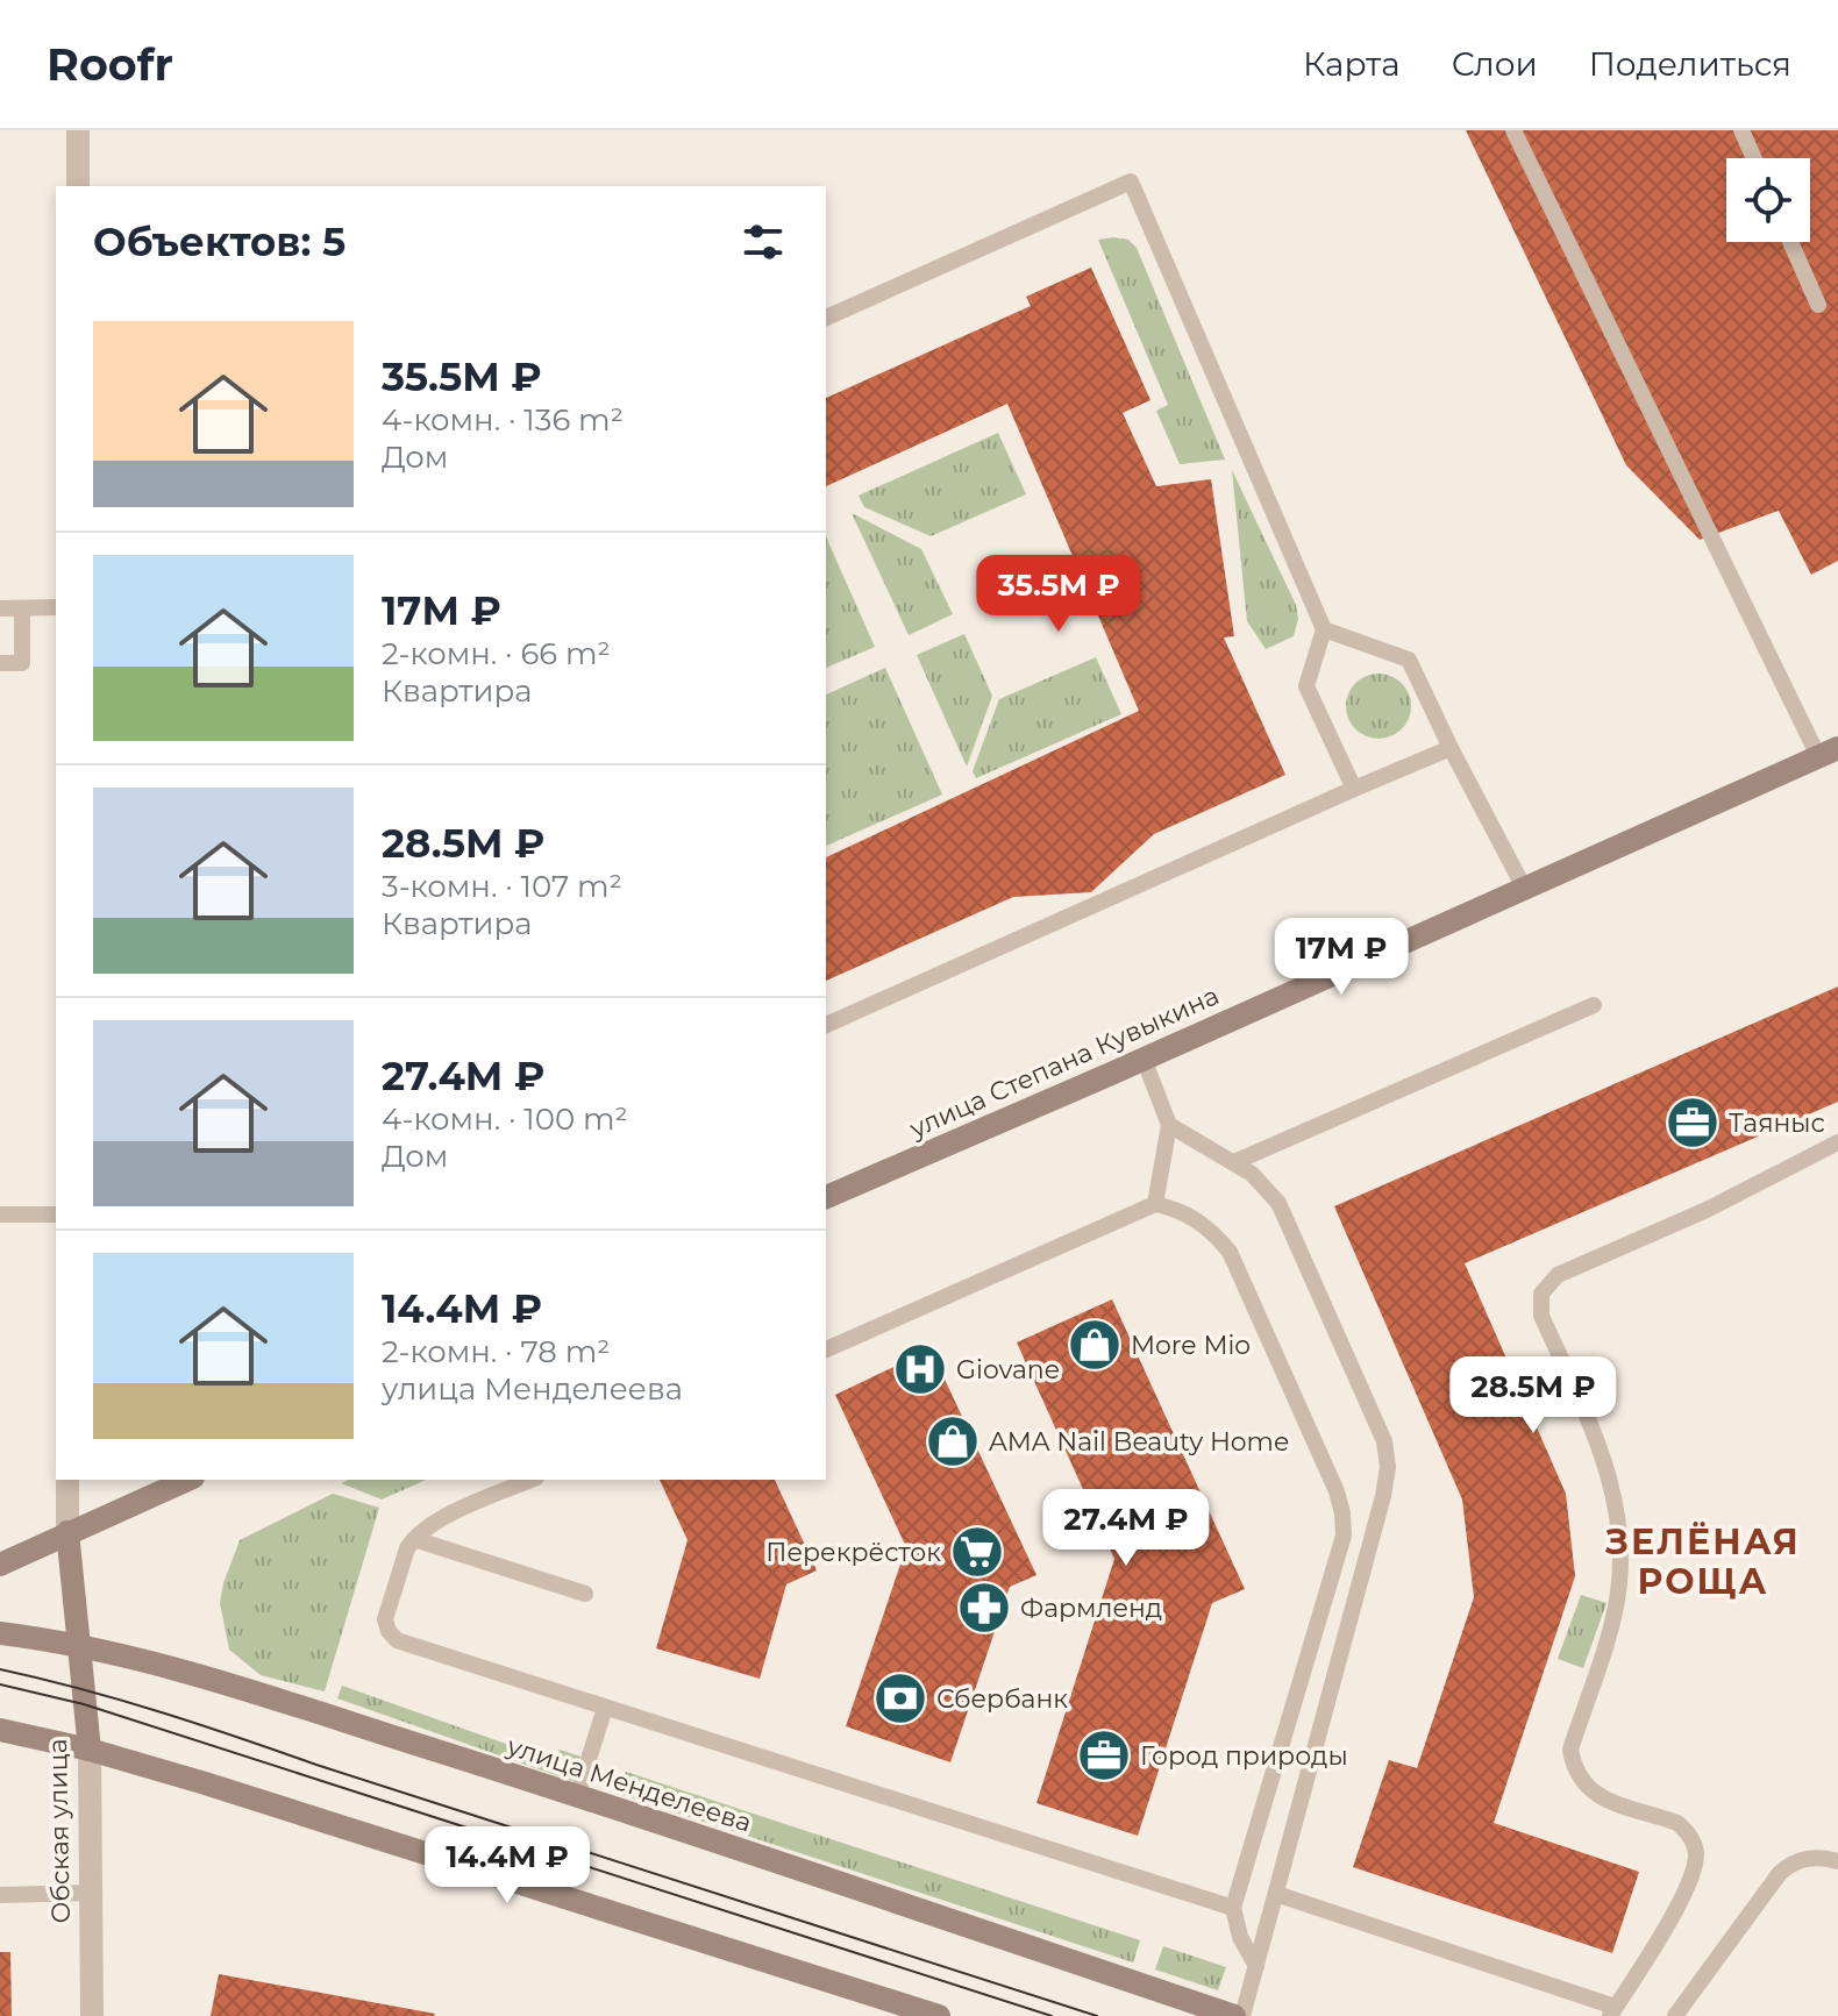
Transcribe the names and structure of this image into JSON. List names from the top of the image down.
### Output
{
  "streets": {
    "main road": ["улица Степана Кувыкина", "улица Менделеева", "Обская улица"]
  },
  "crossings": [
    ["улица Менделеева", "Обская улица"]
  ],
  "districts": ["ЗЕЛЁНАЯ РОЩА"],
  "places": {
    "office": ["Таяныс", "Город природы"],
    "shop": ["More Mio", "AMA Nail Beauty Home"],
    "hospital": ["Giovane"],
    "supermarket": ["Перекрёсток"],
    "pharmacy": ["Фармленд"],
    "bank": ["Сбербанк"]
  },
  "page": {
    "header": "Roofr",
    "nav": ["Карта", "Слои", "Поделиться"],
    "heading": "Объектов: 5",
    "list": [
      {
        "name": "35.5M ₽",
        "note": "4-комн. · 136 m² · Дом"
      },
      {
        "name": "17M ₽",
        "note": "2-комн. · 66 m² · Квартира"
      },
      {
        "name": "28.5M ₽",
        "note": "3-комн. · 107 m² · Квартира"
      },
      {
        "name": "27.4M ₽",
        "note": "4-комн. · 100 m² · Дом"
      },
      {
        "name": "14.4M ₽",
        "note": "2-комн. · 78 m² · улица Менделеева"
      }
    ],
    "price": [
      "35.5M ₽",
      "17M ₽",
      "28.5M ₽",
      "27.4M ₽",
      "14.4M ₽"
    ]
  }
}
